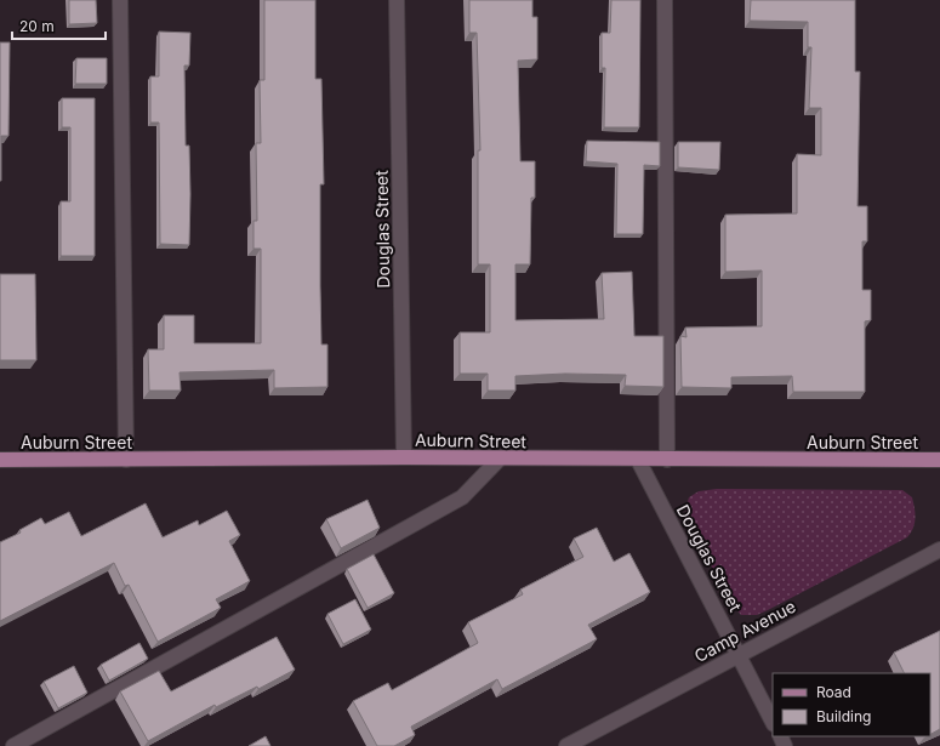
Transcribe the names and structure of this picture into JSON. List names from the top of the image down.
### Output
{
  "streets": {
    "main road": ["Auburn Street"],
    "street": ["Douglas Street", "Camp Avenue"]
  },
  "crossings": [
    ["Douglas Street", "Auburn Street"],
    ["Douglas Street", "Camp Avenue"]
  ],
  "legend": ["Road", "Building"],
  "scale_bar": "20 m"
}
